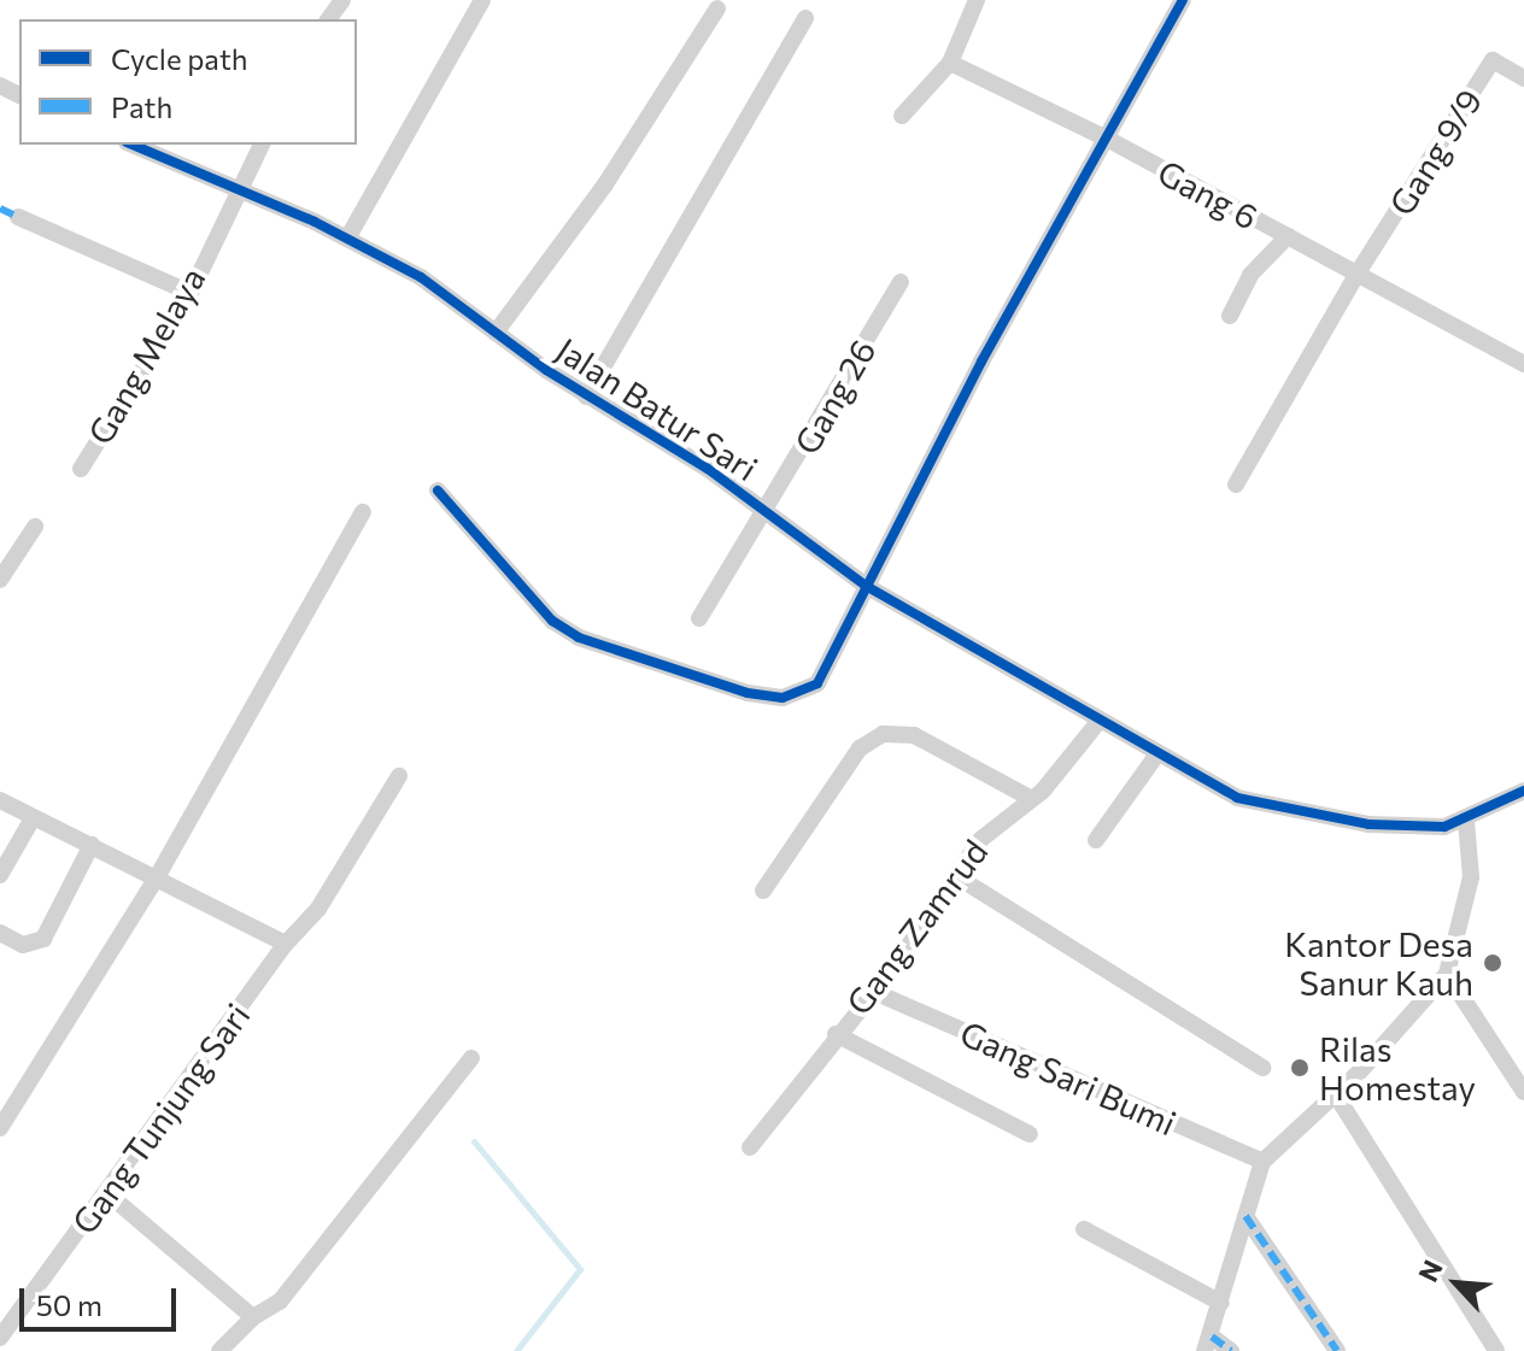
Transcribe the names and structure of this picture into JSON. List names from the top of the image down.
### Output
{
  "streets": {
    "street": [
      "Gang 9/9",
      "Gang 6",
      "Gang Melaya",
      "Gang 26",
      "Jalan Batur Sari",
      "Gang Zamrud",
      "Gang Sari Bumi",
      "Gang Tunjung Sari"
    ]
  },
  "crossings": [
    ["Gang 9/9", "Gang 6"],
    ["Gang Melaya", "Jalan Batur Sari"],
    ["Gang 26", "Jalan Batur Sari"],
    ["Jalan Batur Sari", "Gang Zamrud"],
    ["Gang Zamrud", "Gang Sari Bumi"]
  ],
  "places": ["Kantor Desa Sanur Kauh", "Rilas Homestay"],
  "legend": ["Cycle path", "Path"],
  "scale_bar": "50 m",
  "north": "top left"
}
